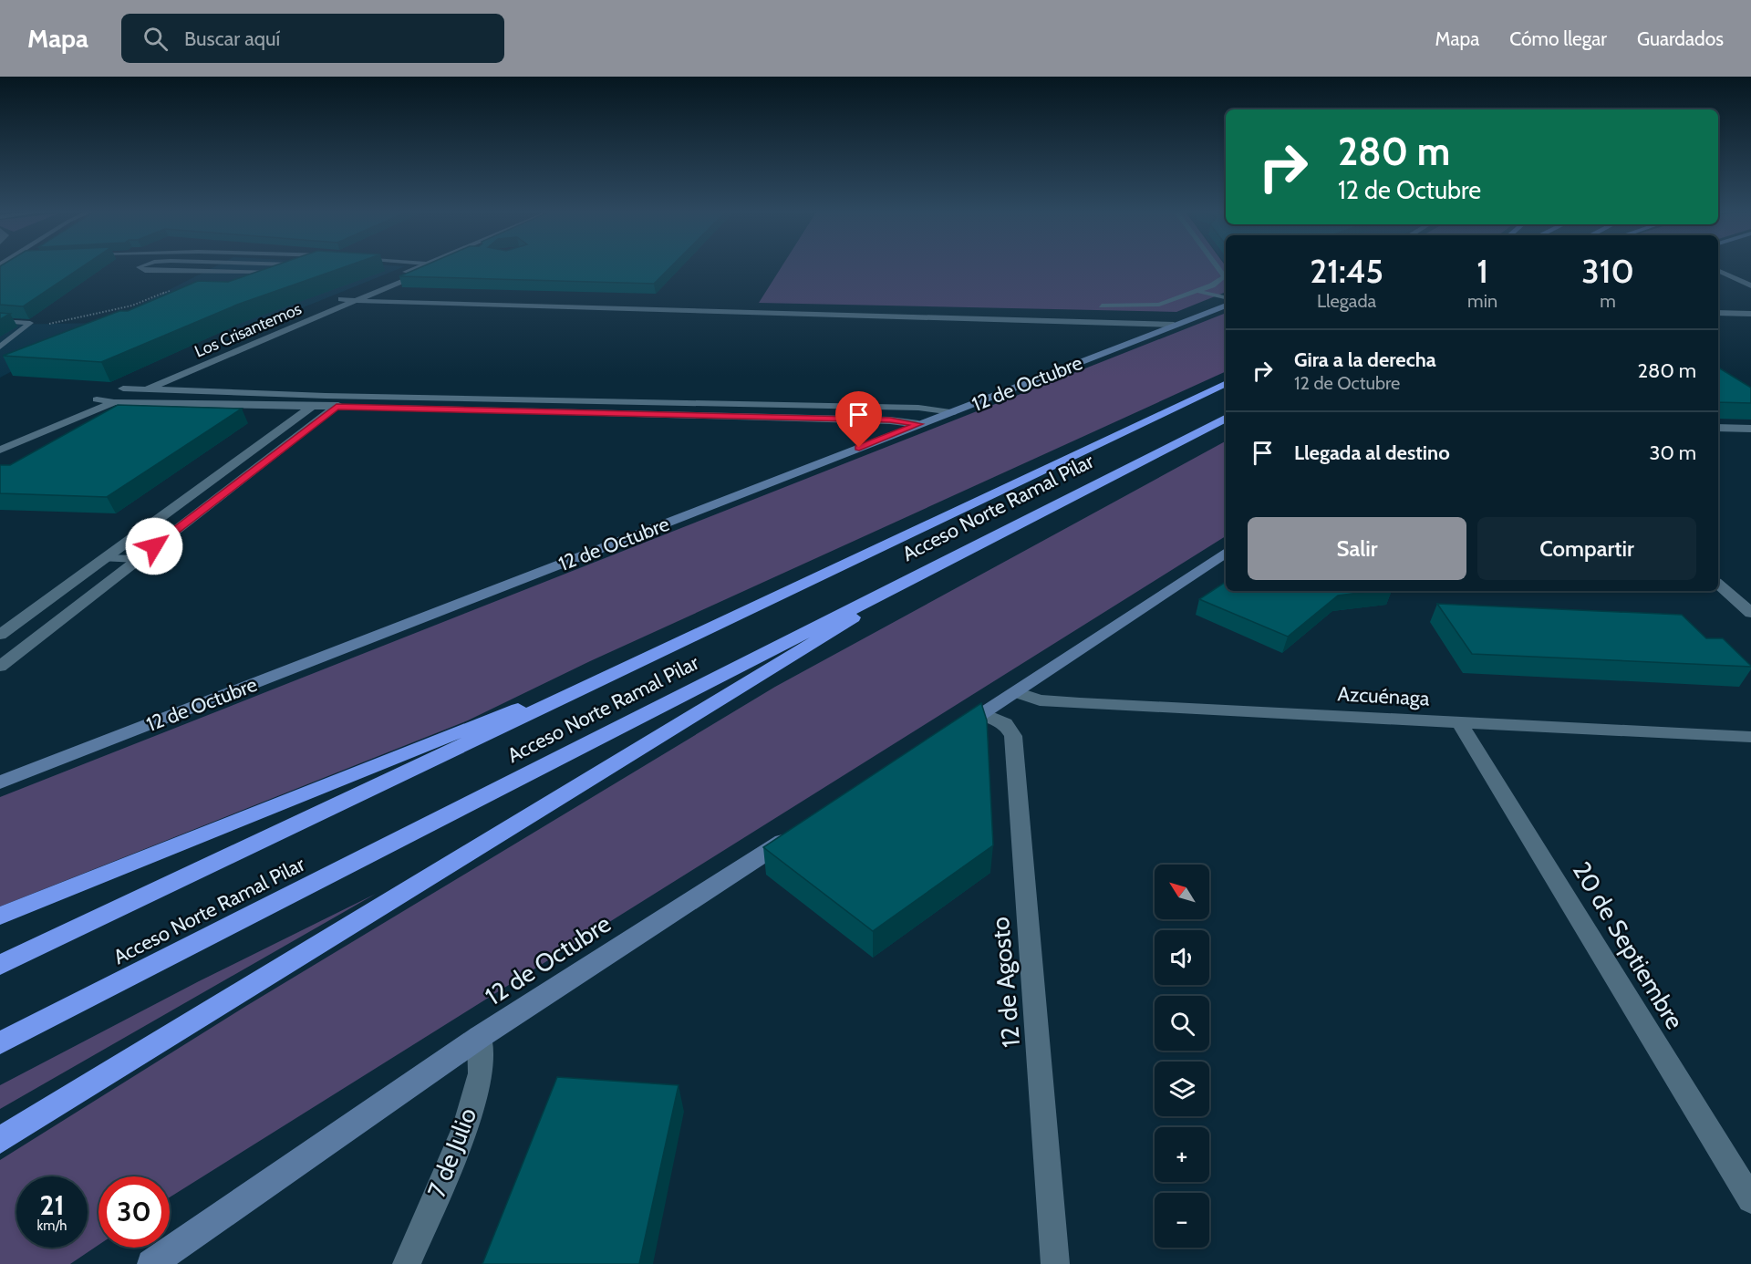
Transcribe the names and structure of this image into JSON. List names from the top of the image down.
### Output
{
  "streets": {
    "highway": ["Acceso Norte Ramal Pilar"],
    "street": [
      "Los Crisantemos",
      "12 de Octubre",
      "Azcuénaga",
      "20 de Septiembre",
      "12 de Agosto",
      "7 de Julio"
    ]
  },
  "crossings": [
    ["12 de Octubre", "7 de Julio"],
    ["Azcuénaga", "20 de Septiembre"]
  ],
  "north": "top left",
  "page": {
    "header": "Mapa",
    "search": "Buscar aquí",
    "nav": ["Mapa", "Cómo llegar", "Guardados"],
    "turn": ["280 m", "12 de Octubre"],
    "eta": [
      "21:45",
      "Llegada",
      "1",
      "min",
      "310",
      "m"
    ],
    "list": [
      {
        "name": "Gira a la derecha",
        "note": "12 de Octubre",
        "value": "280 m"
      },
      {
        "name": "Llegada al destino",
        "value": "30 m"
      }
    ],
    "buttons": ["Salir", "Compartir"],
    "map_buttons": ["+", "−"],
    "speed": "21 km/h",
    "limit": "30"
  }
}
